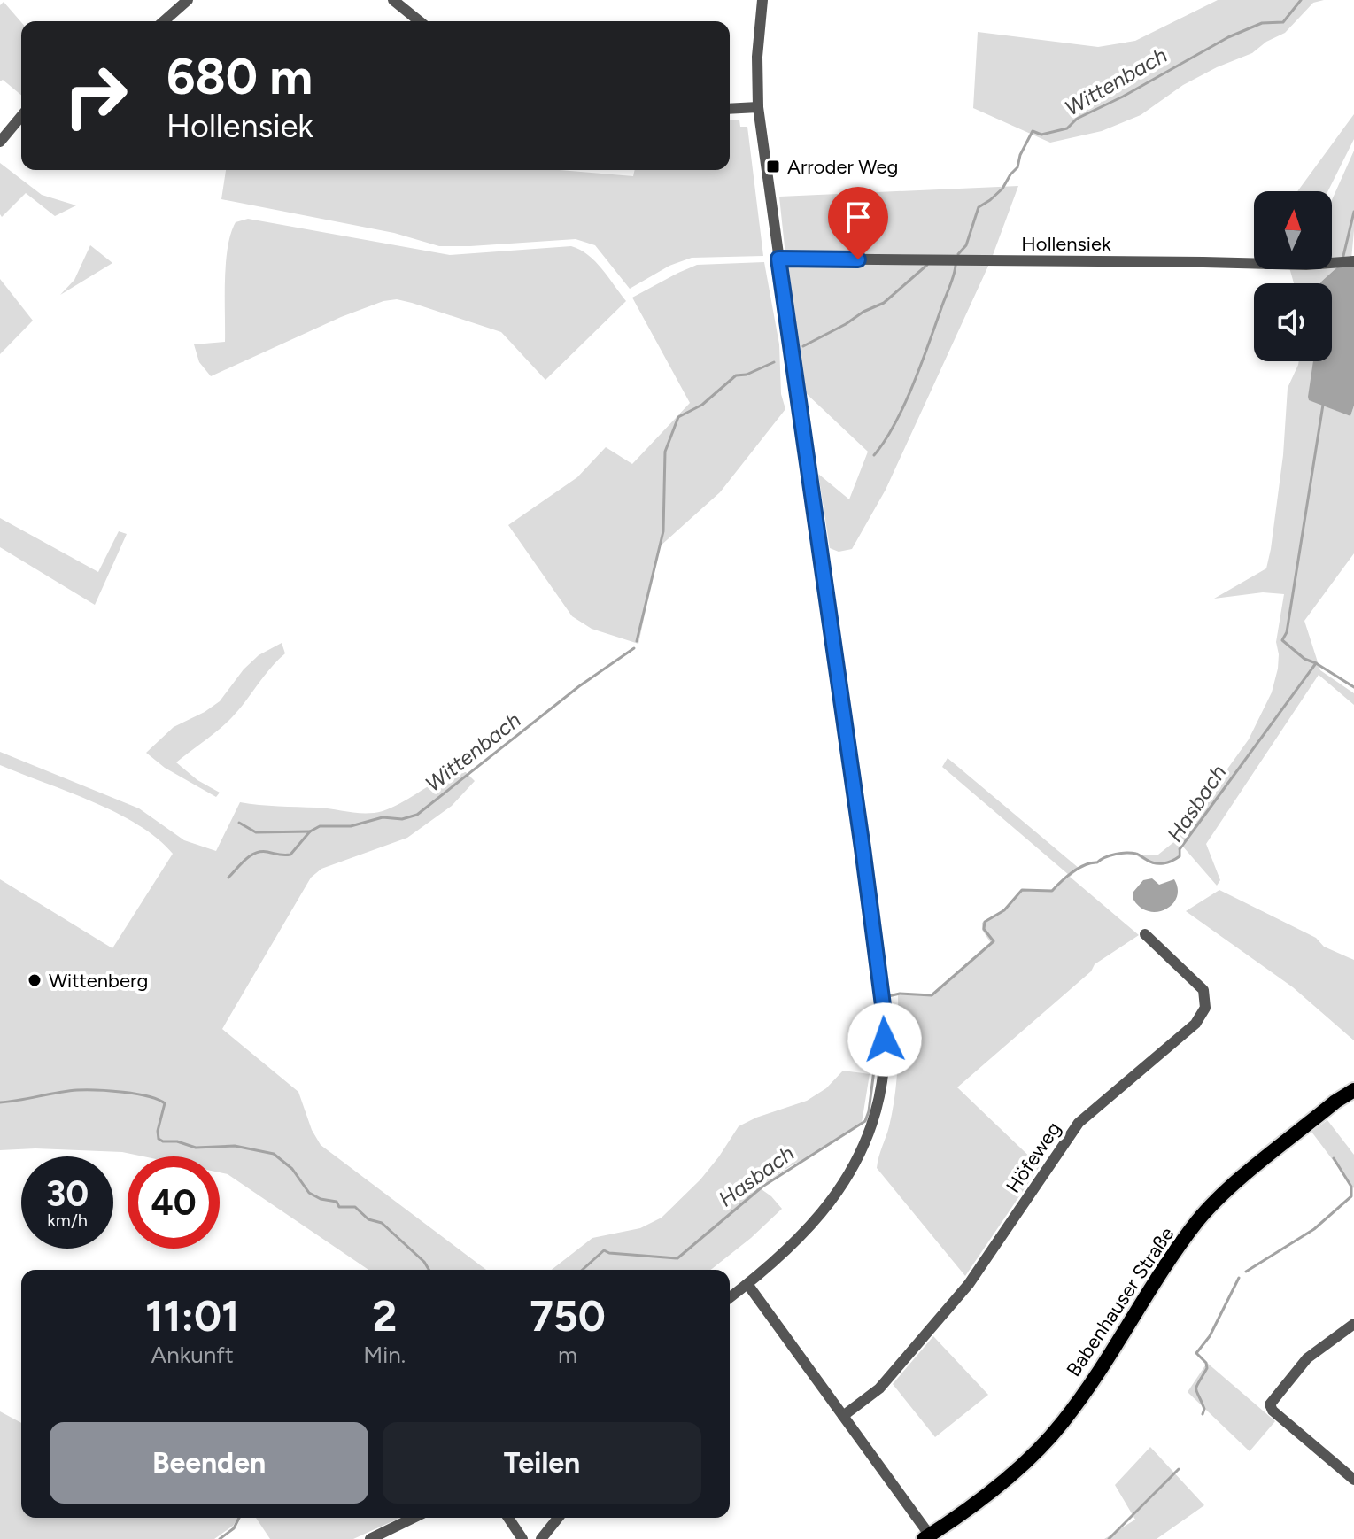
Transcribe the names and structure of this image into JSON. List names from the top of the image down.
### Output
{
  "streets": {
    "main road": ["Babenhauser Straße"],
    "street": ["Hollensiek", "Höfeweg"]
  },
  "water": ["Wittenbach", "Hasbach"],
  "places": {
    "transit": ["Arroder Weg"],
    "other": ["Wittenberg"]
  },
  "north": "top",
  "page": {
    "turn": ["680 m", "Hollensiek"],
    "speed": "30 km/h",
    "limit": "40",
    "eta": [
      "11:01",
      "Ankunft",
      "2",
      "Min.",
      "750",
      "m"
    ],
    "buttons": ["Beenden", "Teilen"]
  }
}
